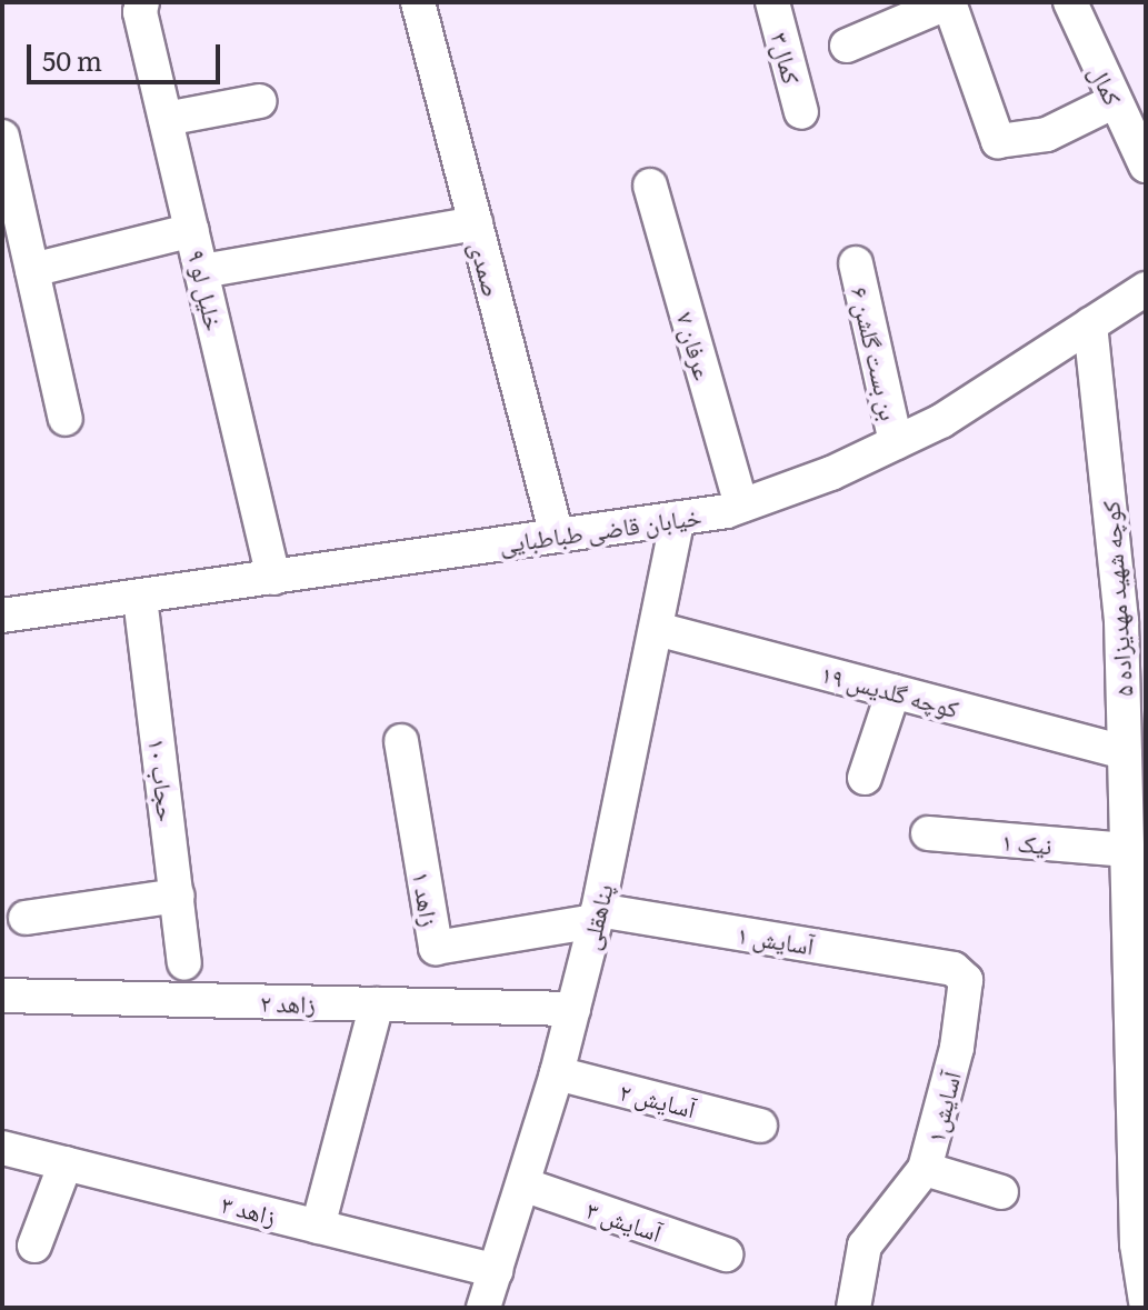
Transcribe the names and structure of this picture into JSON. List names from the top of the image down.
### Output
{
  "streets": {
    "street": [
      "کمال۳",
      "کمال",
      "صمدی",
      "خلیل لو ۹",
      "عرفان ۷",
      "بن بست گلشن ۶",
      "خیابان قاضی طباطبایی",
      "کوچه شهید مهدیزاده ۵",
      "کوچه گلدیس ۱۹",
      "حجاب ۱۰",
      "نیک ۱",
      "زاهد ۱",
      "پناهقلی",
      "آسایش ۱",
      "زاهد ۲",
      "آسایش ۲",
      "آسایش۱",
      "زاهد ۳",
      "آسایش ۳"
    ]
  },
  "crossings": [
    ["صمدی", "خیابان قاضی طباطبایی"],
    ["خلیل لو ۹", "خیابان قاضی طباطبایی"],
    ["عرفان ۷", "خیابان قاضی طباطبایی"],
    ["بن بست گلشن ۶", "خیابان قاضی طباطبایی"],
    ["خیابان قاضی طباطبایی", "کوچه شهید مهدیزاده ۵"],
    ["خیابان قاضی طباطبایی", "حجاب ۱۰"],
    ["خیابان قاضی طباطبایی", "پناهقلی"],
    ["کوچه شهید مهدیزاده ۵", "کوچه گلدیس ۱۹"],
    ["کوچه شهید مهدیزاده ۵", "نیک ۱"],
    ["کوچه گلدیس ۱۹", "پناهقلی"],
    ["زاهد ۱", "پناهقلی"],
    ["زاهد ۱", "آسایش ۱"],
    ["پناهقلی", "آسایش ۱"],
    ["پناهقلی", "زاهد ۲"],
    ["پناهقلی", "آسایش ۲"],
    ["پناهقلی", "زاهد ۳"],
    ["پناهقلی", "آسایش ۳"],
    ["آسایش ۱", "آسایش۱"]
  ],
  "scale_bar": "50 m"
}
